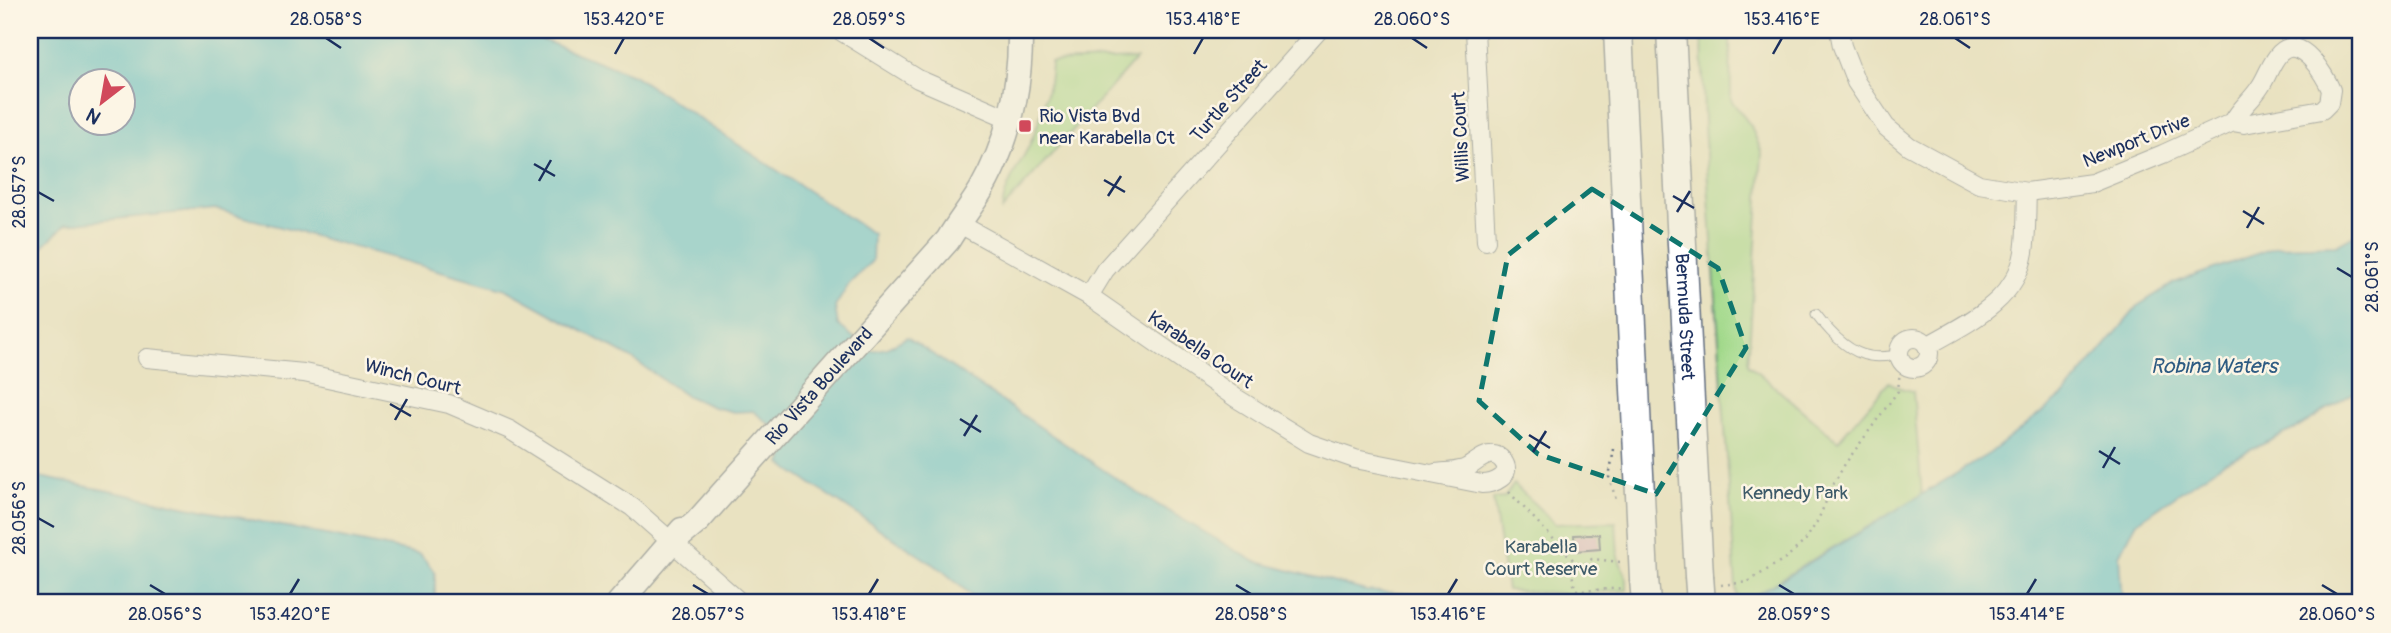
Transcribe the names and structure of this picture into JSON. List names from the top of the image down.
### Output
{
  "streets": {
    "main road": ["Bermuda Street"],
    "street": [
      "Turtle Street",
      "Willis Court",
      "Newport Drive",
      "Karabella Court",
      "Winch Court",
      "Rio Vista Boulevard"
    ]
  },
  "crossings": [
    ["Turtle Street", "Karabella Court"],
    ["Karabella Court", "Rio Vista Boulevard"],
    ["Winch Court", "Rio Vista Boulevard"]
  ],
  "water": ["Robina Waters"],
  "parks": ["Kennedy Park", "Karabella Court Reserve"],
  "places": {
    "transit": ["Rio Vista Bvd near Karabella Ct"]
  },
  "north": "bottom left",
  "coordinates": [
    "28.058°S",
    "153.420°E",
    "28.059°S",
    "153.418°E",
    "28.060°S",
    "153.416°E",
    "28.061°S",
    "28.057°S",
    "28.056°S",
    "153.414°E"
  ]
}
